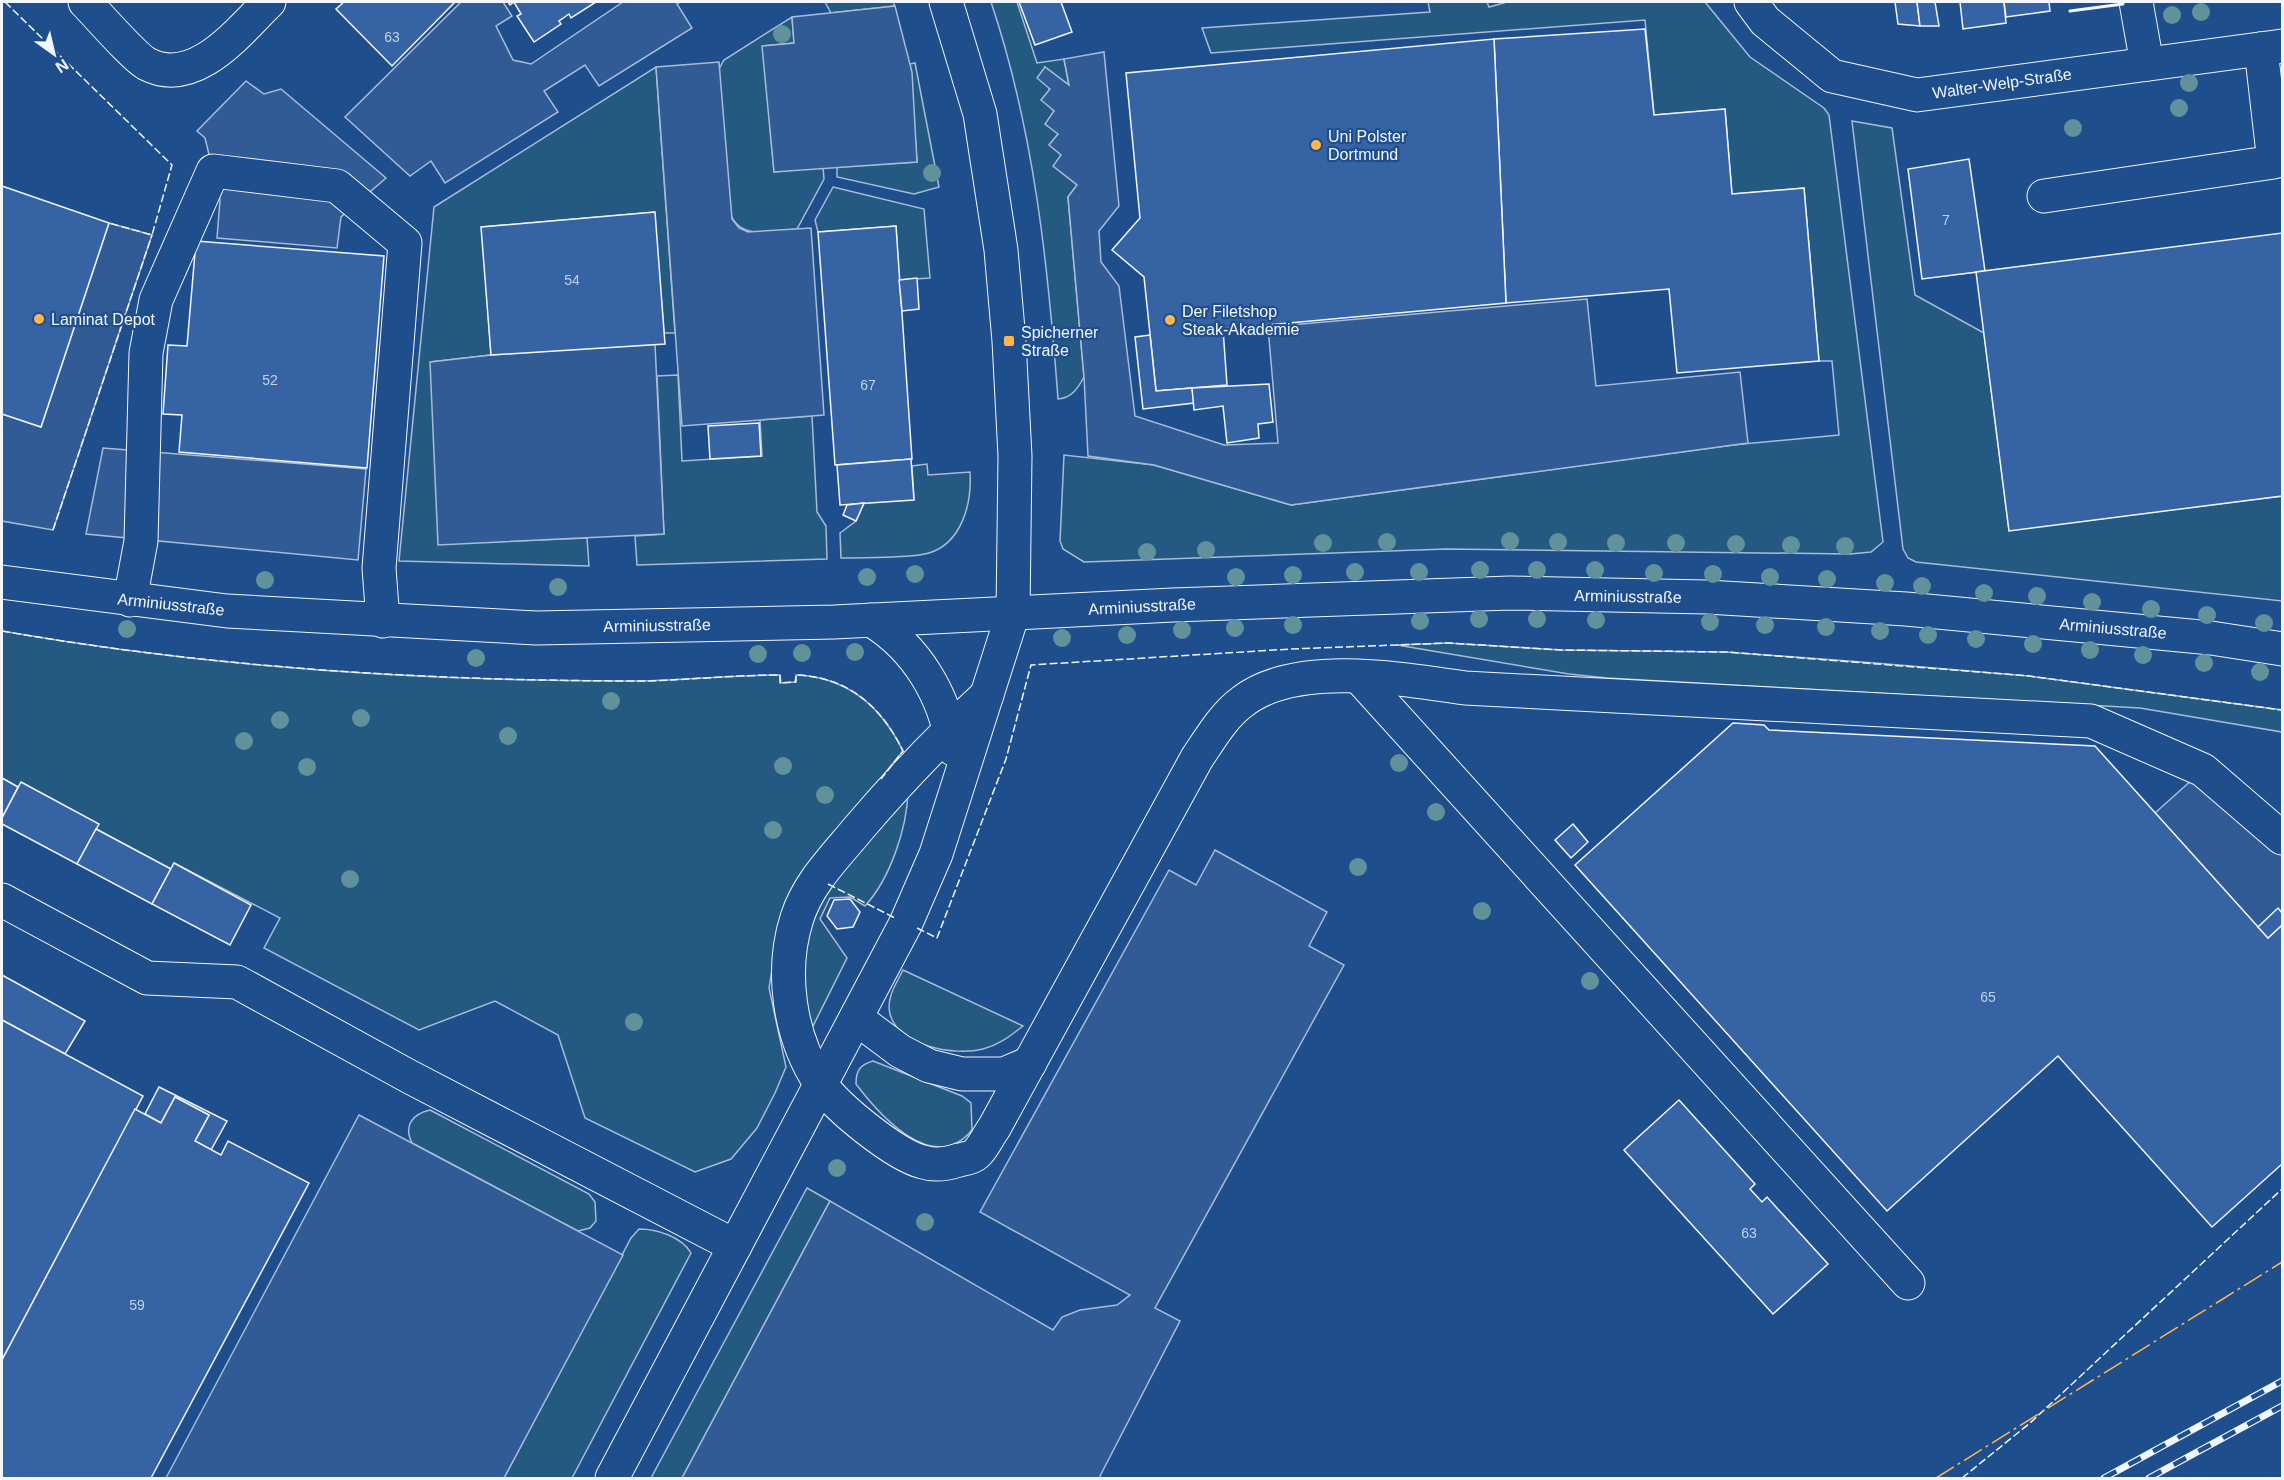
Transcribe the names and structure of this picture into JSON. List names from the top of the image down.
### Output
{
  "streets": {
    "street": ["Walter-Welp-Straße", "Arminiusstraße"]
  },
  "places": {
    "other": ["Uni Polster Dortmund", "Laminat Depot", "Der Filetshop Steak-Akademie"],
    "transit": ["Spicherner Straße"]
  },
  "house_numbers": [
    "63",
    "7",
    "54",
    "52",
    "67",
    "65",
    "63",
    "59"
  ],
  "north": "bottom right"
}
